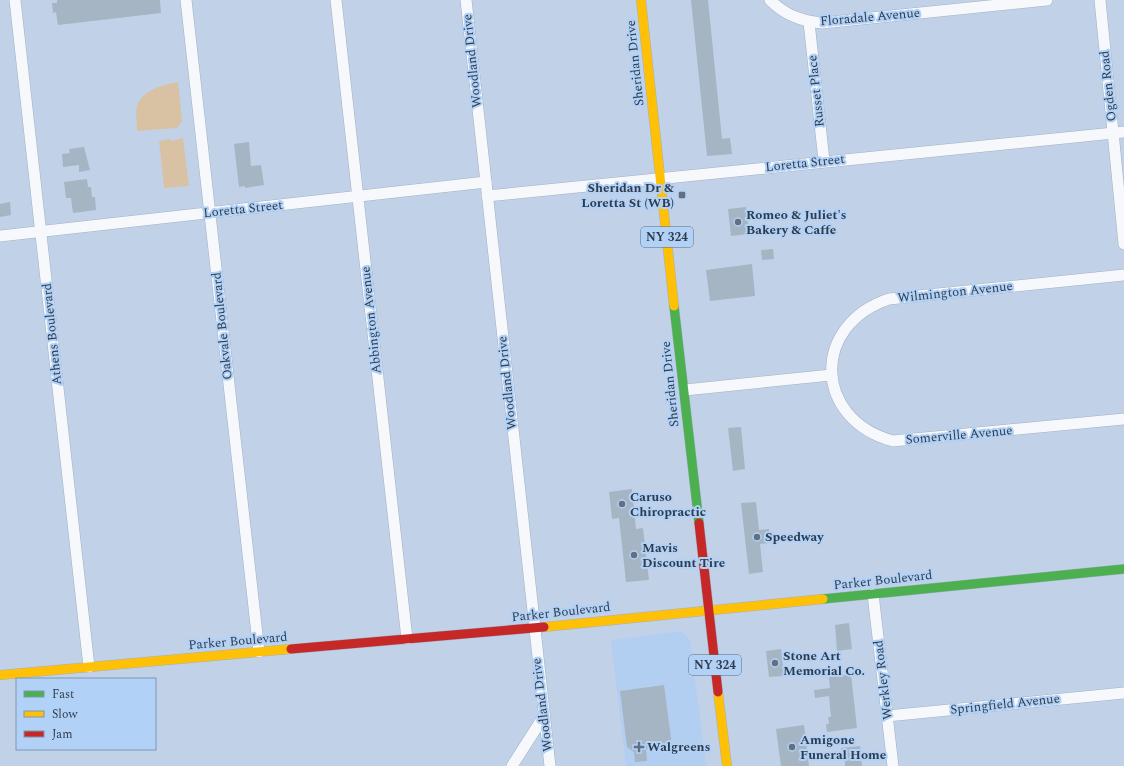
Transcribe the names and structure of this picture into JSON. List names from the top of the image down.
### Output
{
  "streets": {
    "street": [
      "Floradale Avenue",
      "Woodland Drive",
      "Sheridan Drive",
      "Ogden Road",
      "Russet Place",
      "Loretta Street",
      "NY 324",
      "Wilmington Avenue",
      "Abbington Avenue",
      "Oakvale Boulevard",
      "Athens Boulevard",
      "Somerville Avenue",
      "Parker Boulevard",
      "Werkley Road",
      "Springfield Avenue"
    ]
  },
  "crossings": [
    ["Floradale Avenue", "Russet Place"],
    ["Woodland Drive", "Loretta Street"],
    ["Woodland Drive", "Parker Boulevard"],
    ["Sheridan Drive", "Loretta Street"],
    ["Sheridan Drive", "Parker Boulevard"],
    ["Ogden Road", "Loretta Street"],
    ["Russet Place", "Loretta Street"],
    ["Loretta Street", "Abbington Avenue"],
    ["Loretta Street", "Oakvale Boulevard"],
    ["Loretta Street", "Athens Boulevard"],
    ["Wilmington Avenue", "Somerville Avenue"],
    ["Abbington Avenue", "Parker Boulevard"],
    ["Oakvale Boulevard", "Parker Boulevard"],
    ["Athens Boulevard", "Parker Boulevard"],
    ["Parker Boulevard", "Werkley Road"],
    ["Werkley Road", "Springfield Avenue"]
  ],
  "places": {
    "transit": ["Sheridan Dr & Loretta St (WB)"],
    "other": [
      "Romeo & Juliet's Bakery & Caffe",
      "Caruso Chiropractic",
      "Speedway",
      "Mavis Discount Tire",
      "Stone Art Memorial Co.",
      "Amigone Funeral Home"
    ],
    "health": ["Walgreens"]
  },
  "legend": ["Fast", "Slow", "Jam"]
}
